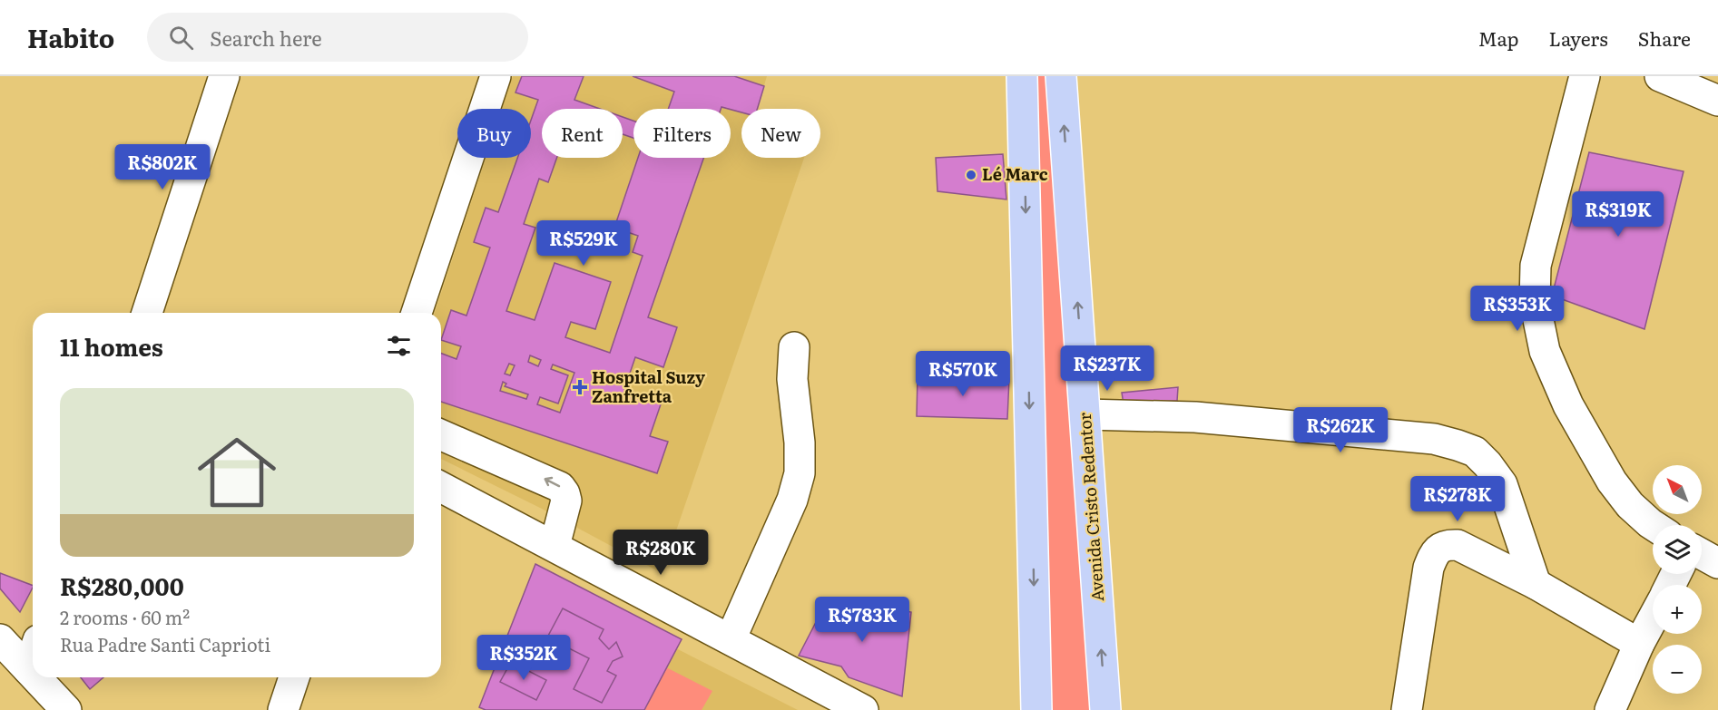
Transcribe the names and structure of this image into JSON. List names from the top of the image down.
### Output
{
  "streets": {
    "main road": ["Avenida Cristo Redentor"]
  },
  "places": {
    "other": ["Lé Marc"],
    "health": ["Hospital Suzy Zanfretta"]
  },
  "north": "top left",
  "page": {
    "header": "Habito",
    "search": "Search here",
    "nav": ["Map", "Layers", "Share"],
    "chip": [
      "Buy",
      "Rent",
      "Filters",
      "New"
    ],
    "price": [
      "R$802K",
      "R$319K",
      "R$529K",
      "R$353K",
      "R$237K",
      "R$570K",
      "R$262K",
      "R$278K",
      "R$280K",
      "R$783K",
      "R$352K"
    ],
    "heading": "11 homes",
    "list": [
      {
        "name": "R$280,000",
        "note": "2 rooms · 60 m² · Rua Padre Santi Caprioti"
      }
    ],
    "map_buttons": ["+", "−"]
  }
}
